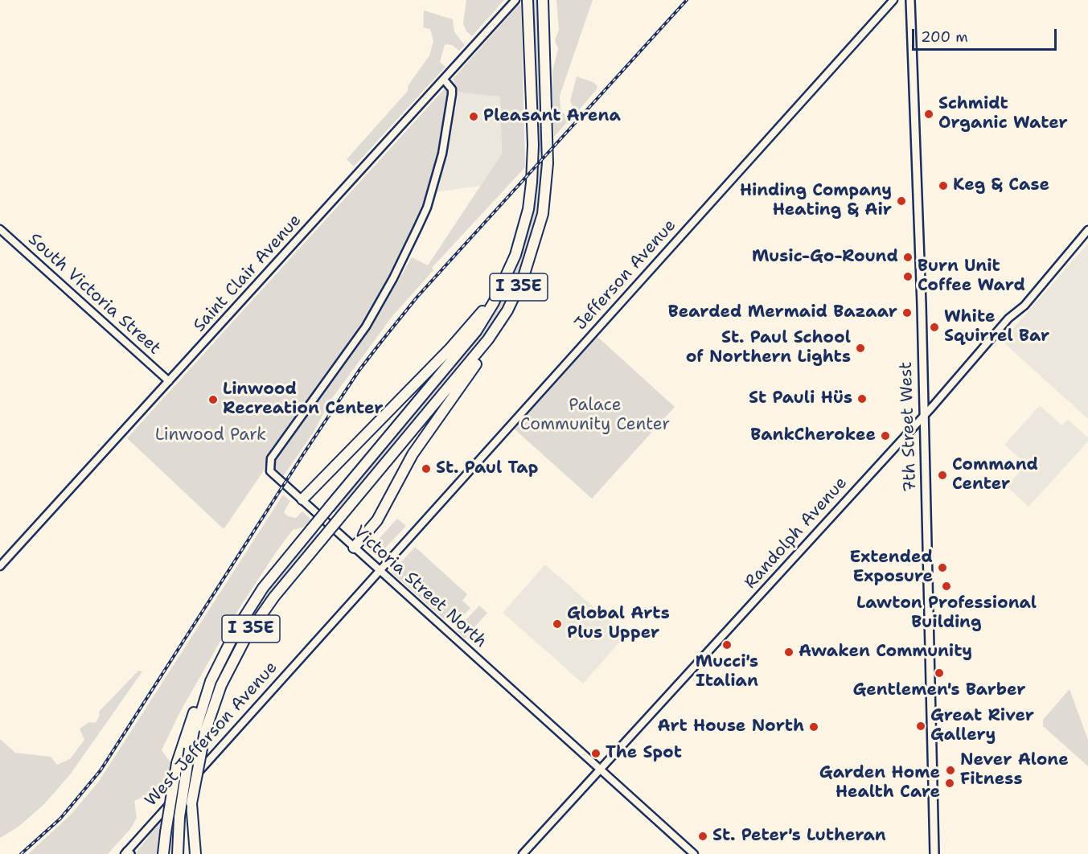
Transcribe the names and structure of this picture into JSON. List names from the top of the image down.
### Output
{
  "streets": {
    "highway": ["I 35E"],
    "main road": ["7th Street West"],
    "street": [
      "Saint Clair Avenue",
      "Jefferson Avenue",
      "South Victoria Street",
      "Randolph Avenue",
      "Victoria Street North",
      "West Jefferson Avenue"
    ]
  },
  "crossings": [
    ["Saint Clair Avenue", "South Victoria Street"],
    ["Saint Clair Avenue", "Victoria Street North"],
    ["Jefferson Avenue", "Victoria Street North"],
    ["Jefferson Avenue", "West Jefferson Avenue"],
    ["7th Street West", "Randolph Avenue"],
    ["Randolph Avenue", "Victoria Street North"],
    ["Victoria Street North", "West Jefferson Avenue"]
  ],
  "parks": ["Palace Community Center", "Linwood Park"],
  "places": [
    "Schmidt Organic Water",
    "Pleasant Arena",
    "Keg & Case",
    "Hinding Company Heating & Air",
    "Music-Go-Round",
    "Burn Unit Coffee Ward",
    "Bearded Mermaid Bazaar",
    "White Squirrel Bar",
    "St. Paul School of Northern Lights",
    "St Pauli Hüs",
    "Linwood Recreation Center",
    "BankCherokee",
    "St. Paul Tap",
    "Command Center",
    "Extended Exposure",
    "Lawton Professional Building",
    "Global Arts Plus Upper",
    "Mucci's Italian",
    "Awaken Community",
    "Gentlemen's Barber",
    "Great River Gallery",
    "Art House North",
    "The Spot",
    "Never Alone Fitness",
    "Garden Home Health Care",
    "St. Peter's Lutheran"
  ],
  "scale_bar": "200 m"
}
